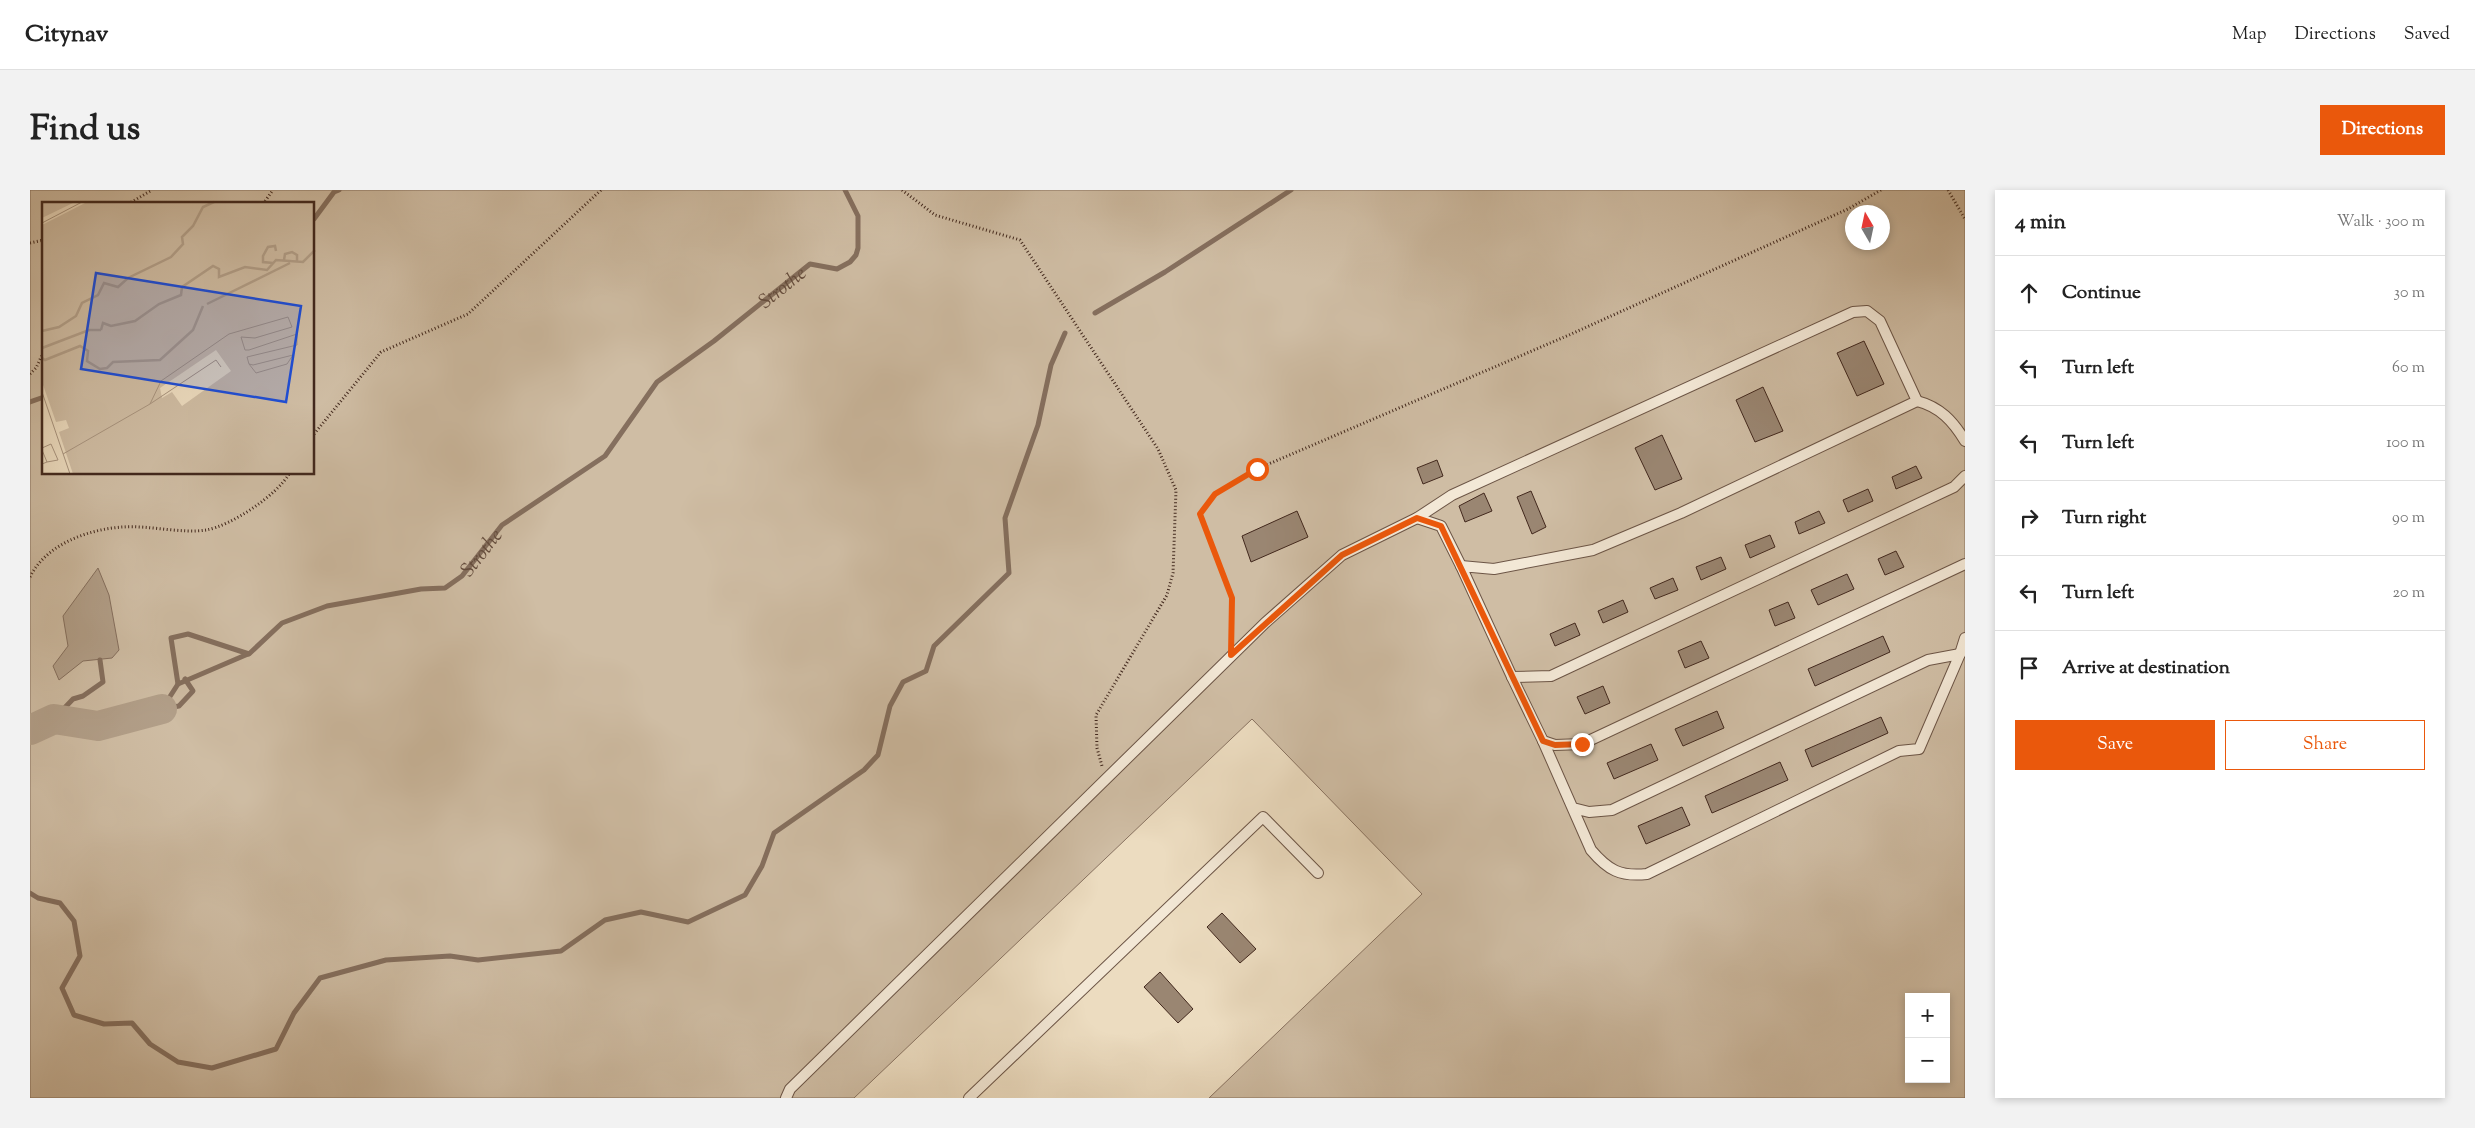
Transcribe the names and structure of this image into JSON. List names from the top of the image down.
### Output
{
  "water": ["Strothe"],
  "north": "top",
  "page": {
    "header": "Citynav",
    "nav": ["Map", "Directions", "Saved"],
    "title": "Find us",
    "buttons": [
      "Directions",
      ["Save", "Share"]
    ],
    "heading": ["4 min", "Walk · 300 m"],
    "list": [
      ["Continue", "30 m"],
      ["Turn left", "60 m"],
      ["Turn left", "100 m"],
      ["Turn right", "90 m"],
      ["Turn left", "20 m"],
      "Arrive at destination"
    ],
    "map_buttons": ["+", "−"]
  }
}
